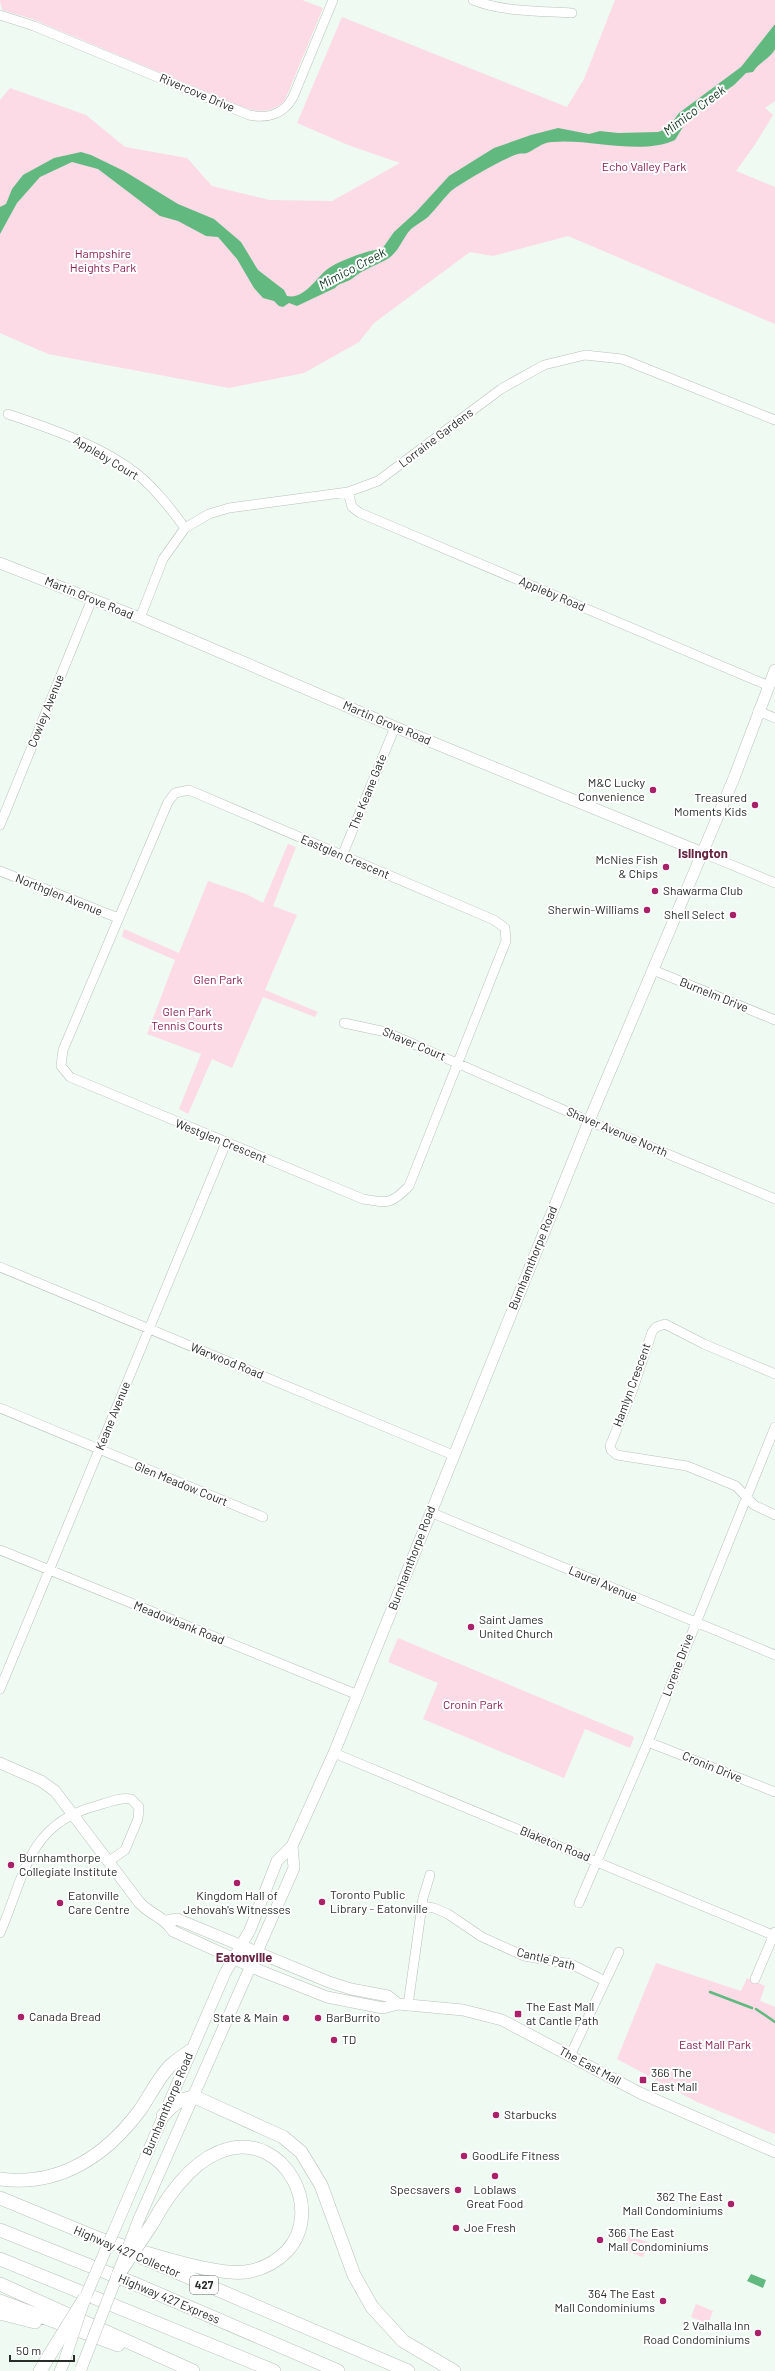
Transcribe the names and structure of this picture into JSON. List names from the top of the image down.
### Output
{
  "streets": {
    "highway": ["Highway 427 Collector", "427", "Highway 427 Express"],
    "main road": ["Martin Grove Road", "Burnhamthorpe Road", "The East Mall"],
    "street": [
      "Rivercove Drive",
      "Lorraine Gardens",
      "Appleby Court",
      "Appleby Road",
      "Cowley Avenue",
      "The Keane Gate",
      "Eastglen Crescent",
      "Northglen Avenue",
      "Burnelm Drive",
      "Shaver Court",
      "Shaver Avenue North",
      "Westglen Crescent",
      "Warwood Road",
      "Hamlyn Crescent",
      "Keane Avenue",
      "Glen Meadow Court",
      "Laurel Avenue",
      "Meadowbank Road",
      "Lorene Drive",
      "Cronin Drive",
      "Blaketon Road",
      "Cantle Path"
    ]
  },
  "crossings": [
    ["Lorraine Gardens", "Appleby Court"],
    ["Lorraine Gardens", "Appleby Road"],
    ["Lorraine Gardens", "Martin Grove Road"],
    ["Appleby Road", "Burnhamthorpe Road"],
    ["Martin Grove Road", "Cowley Avenue"],
    ["Martin Grove Road", "The Keane Gate"],
    ["Martin Grove Road", "Burnhamthorpe Road"],
    ["The Keane Gate", "Eastglen Crescent"],
    ["Eastglen Crescent", "Northglen Avenue"],
    ["Eastglen Crescent", "Shaver Court"],
    ["Eastglen Crescent", "Shaver Avenue North"],
    ["Eastglen Crescent", "Westglen Crescent"],
    ["Northglen Avenue", "Westglen Crescent"],
    ["Burnelm Drive", "Burnhamthorpe Road"],
    ["Shaver Court", "Shaver Avenue North"],
    ["Shaver Court", "Westglen Crescent"],
    ["Shaver Avenue North", "Westglen Crescent"],
    ["Shaver Avenue North", "Burnhamthorpe Road"],
    ["Westglen Crescent", "Keane Avenue"],
    ["Burnhamthorpe Road", "Warwood Road"],
    ["Burnhamthorpe Road", "Laurel Avenue"],
    ["Burnhamthorpe Road", "Meadowbank Road"],
    ["Burnhamthorpe Road", "Blaketon Road"],
    ["Burnhamthorpe Road", "The East Mall"],
    ["Warwood Road", "Keane Avenue"],
    ["Hamlyn Crescent", "Lorene Drive"],
    ["Keane Avenue", "Glen Meadow Court"],
    ["Keane Avenue", "Meadowbank Road"],
    ["Laurel Avenue", "Lorene Drive"],
    ["Lorene Drive", "Cronin Drive"],
    ["Lorene Drive", "Blaketon Road"]
  ],
  "districts": ["Islington", "Eatonville"],
  "water": ["Mimico Creek"],
  "parks": [
    "Echo Valley Park",
    "Hampshire Heights Park",
    "Glen Park",
    "Glen Park Tennis Courts",
    "Cronin Park",
    "East Mall Park"
  ],
  "places": {
    "other": [
      "M&C Lucky Convenience",
      "Treasured Moments Kids",
      "McNies Fish & Chips",
      "Shawarma Club",
      "Sherwin-Williams",
      "Shell Select",
      "Saint James United Church",
      "Burnhamthorpe Collegiate Institute",
      "Kingdom Hall of Jehovah's Witnesses",
      "Toronto Public Library - Eatonville",
      "Eatonville Care Centre",
      "Canada Bread",
      "State & Main",
      "BarBurrito",
      "TD",
      "Starbucks",
      "GoodLife Fitness",
      "Loblaws Great Food",
      "Specsavers",
      "362 The East Mall Condominiums",
      "Joe Fresh",
      "366 The East Mall Condominiums",
      "364 The East Mall Condominiums",
      "2 Valhalla Inn Road Condominiums"
    ],
    "transit": ["The East Mall at Cantle Path", "366 The East Mall"]
  },
  "scale_bar": "50 m"
}
